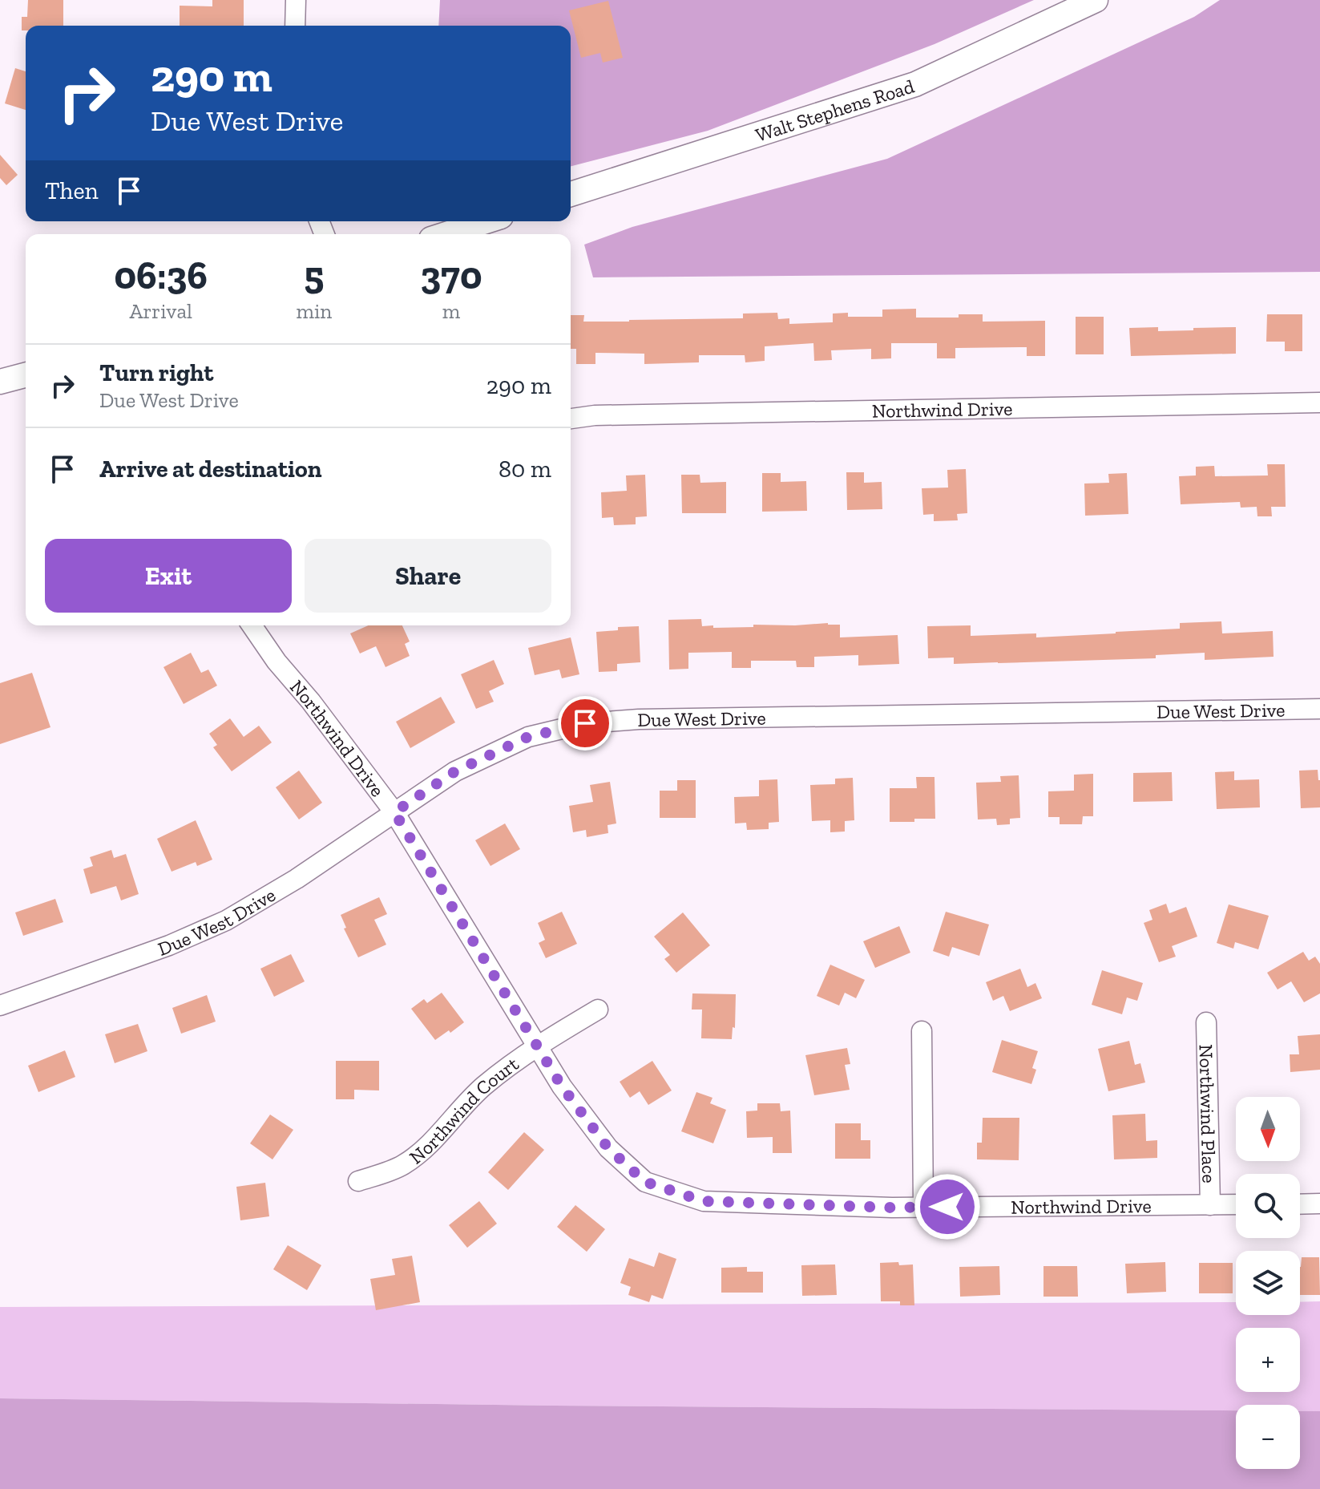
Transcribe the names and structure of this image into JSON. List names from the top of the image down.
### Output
{
  "streets": {
    "street": [
      "Walt Stephens Road",
      "Northwind Drive",
      "Due West Drive",
      "Northwind Court",
      "Northwind Place"
    ]
  },
  "crossings": [
    ["Northwind Drive", "Due West Drive"],
    ["Northwind Drive", "Northwind Court"],
    ["Northwind Drive", "Northwind Place"]
  ],
  "north": "bottom",
  "page": {
    "turn": ["290 m", "Due West Drive"],
    "then": "Then",
    "eta": [
      "06:36",
      "Arrival",
      "5",
      "min",
      "370",
      "m"
    ],
    "list": [
      {
        "name": "Turn right",
        "note": "Due West Drive",
        "value": "290 m"
      },
      {
        "name": "Arrive at destination",
        "value": "80 m"
      }
    ],
    "buttons": ["Exit", "Share"],
    "map_buttons": ["+", "−"]
  }
}
